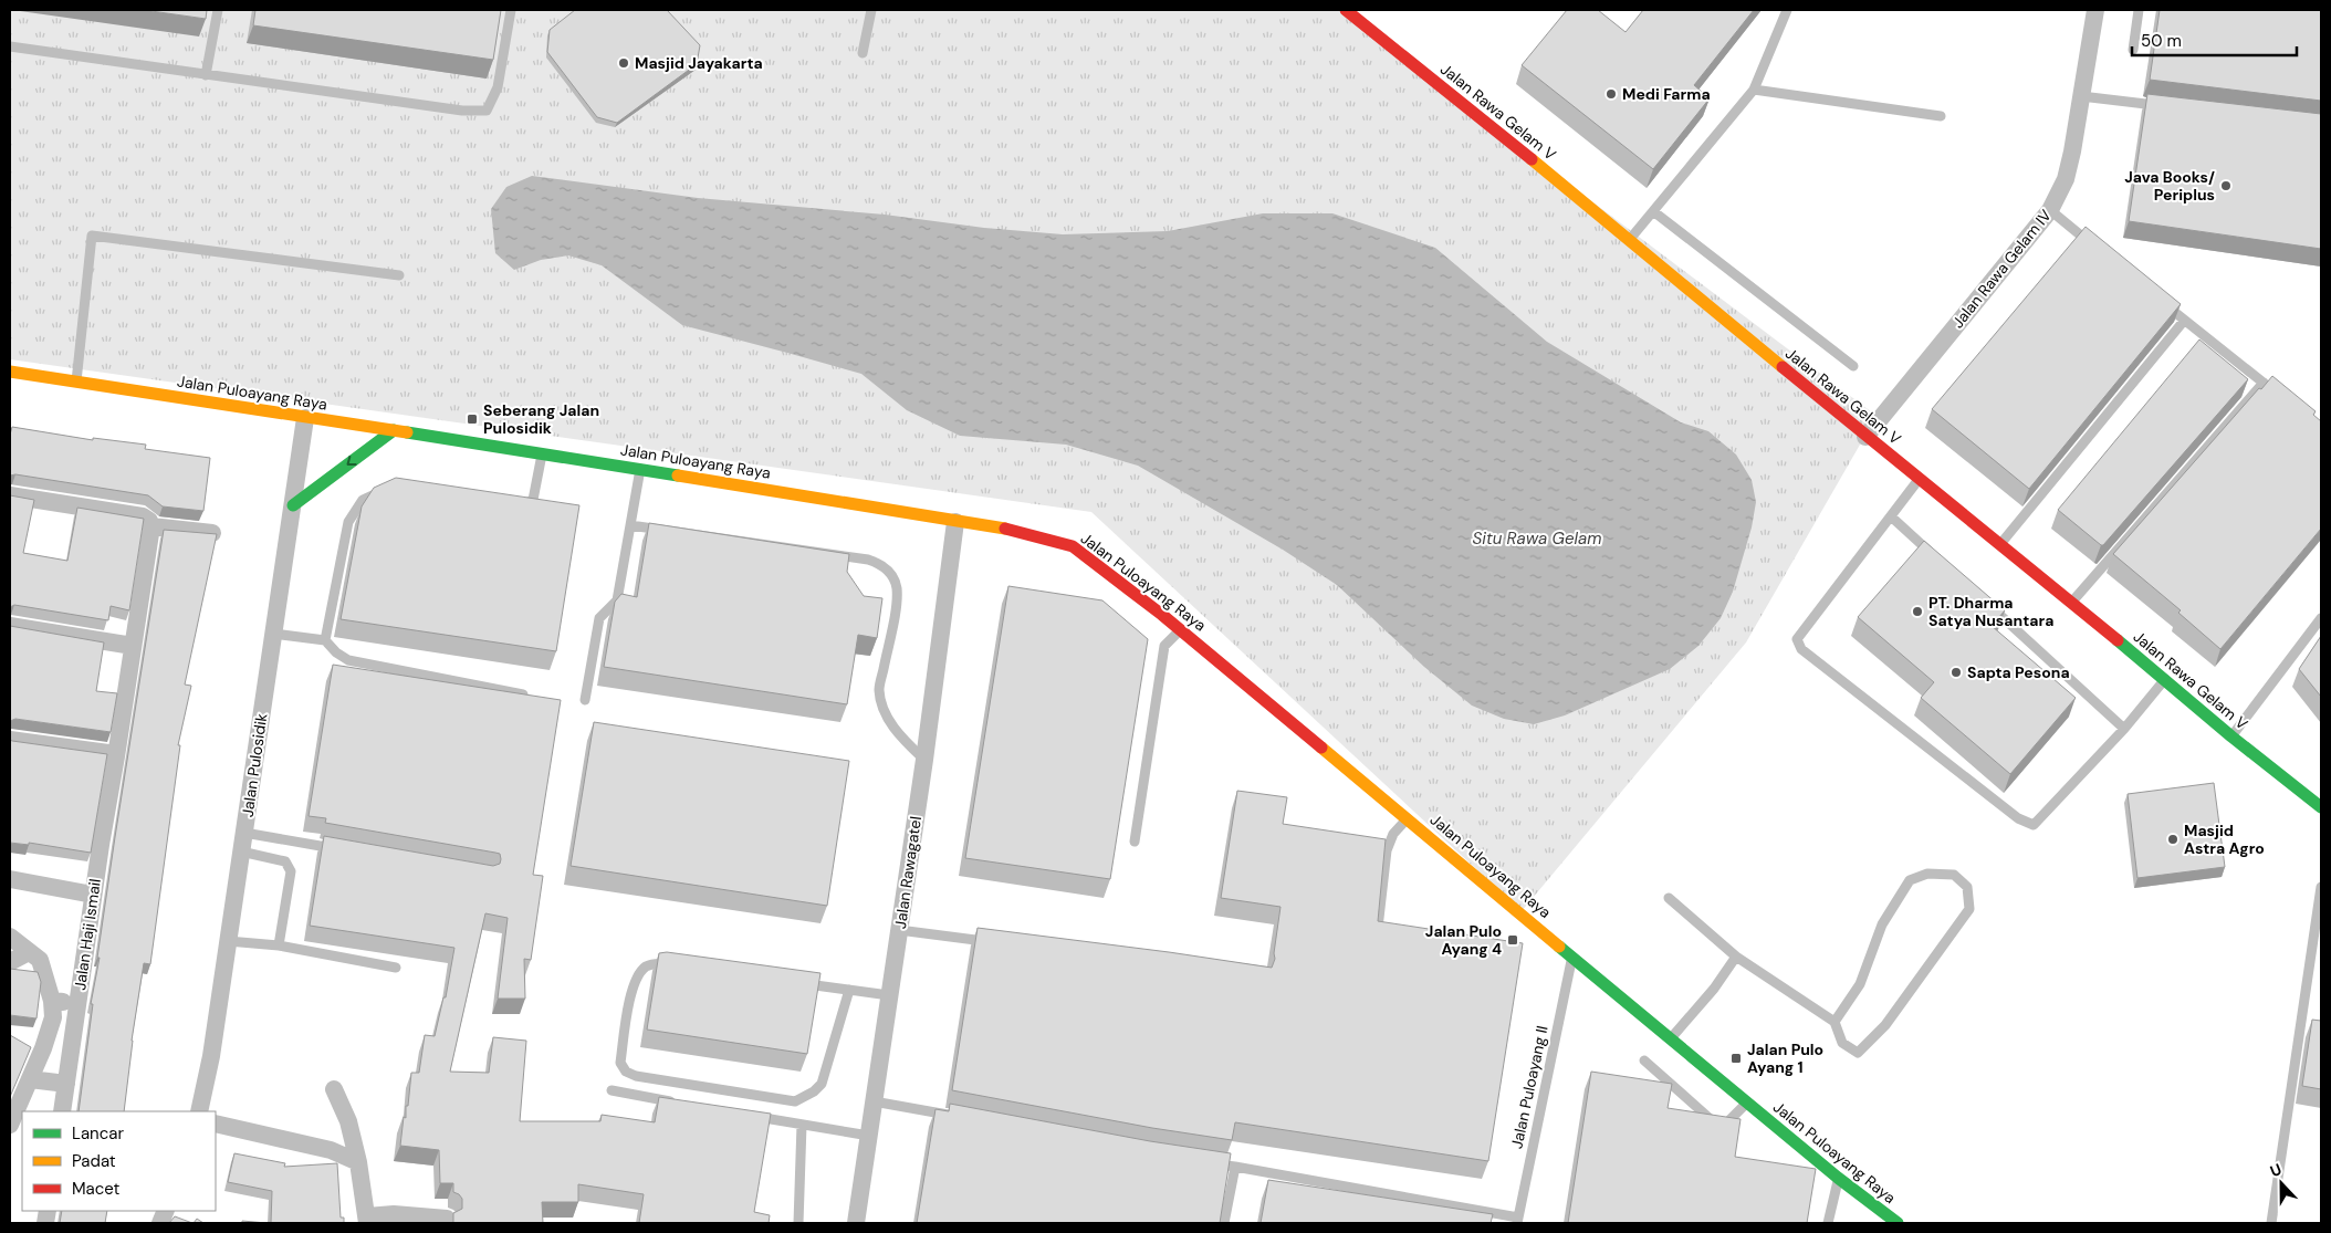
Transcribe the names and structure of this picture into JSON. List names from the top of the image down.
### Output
{
  "streets": {
    "street": [
      "Jalan Rawa Gelam V",
      "Jalan Rawa Gelam IV",
      "Jalan Puloayang Raya",
      "Jalan Pulosidik",
      "Jalan Rawagatel",
      "Jalan Haji Ismail"
    ],
    "lane": ["Jalan Puloayang II"]
  },
  "crossings": [
    ["Jalan Rawa Gelam V", "Jalan Rawa Gelam IV"],
    ["Jalan Puloayang Raya", "Jalan Pulosidik"],
    ["Jalan Puloayang Raya", "Jalan Rawagatel"],
    ["Jalan Puloayang Raya", "Jalan Puloayang II"]
  ],
  "water": ["Situ Rawa Gelam"],
  "places": {
    "other": [
      "Masjid Jayakarta",
      "Medi Farma",
      "Java Books/ Periplus",
      "PT. Dharma Satya Nusantara",
      "Sapta Pesona",
      "Masjid Astra Agro"
    ],
    "transit": ["Seberang Jalan Pulosidik", "Jalan Pulo Ayang 4", "Jalan Pulo Ayang 1"]
  },
  "legend": ["Lancar", "Padat", "Macet"],
  "scale_bar": "50 m",
  "north": "top"
}
